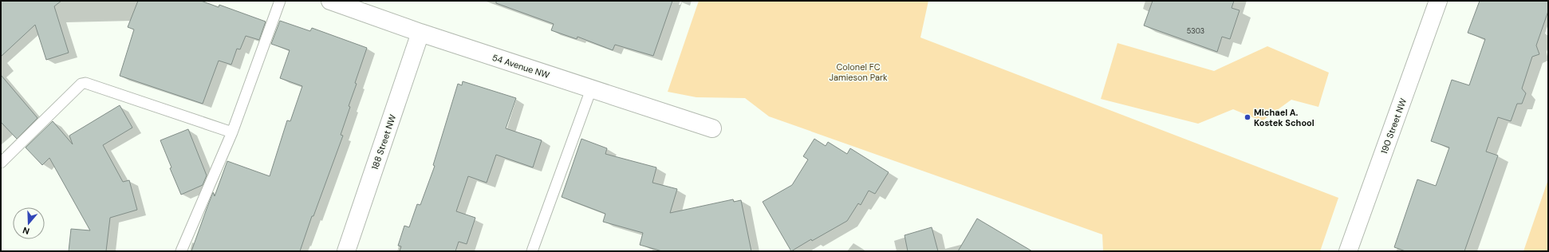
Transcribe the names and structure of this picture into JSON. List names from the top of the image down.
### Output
{
  "streets": {
    "street": ["54 Avenue NW", "190 Street NW", "188 Street NW"]
  },
  "crossings": [
    ["54 Avenue NW", "188 Street NW"]
  ],
  "parks": ["Colonel FC Jamieson Park"],
  "places": ["Michael A. Kostek School"],
  "house_numbers": ["5303"],
  "north": "bottom"
}
